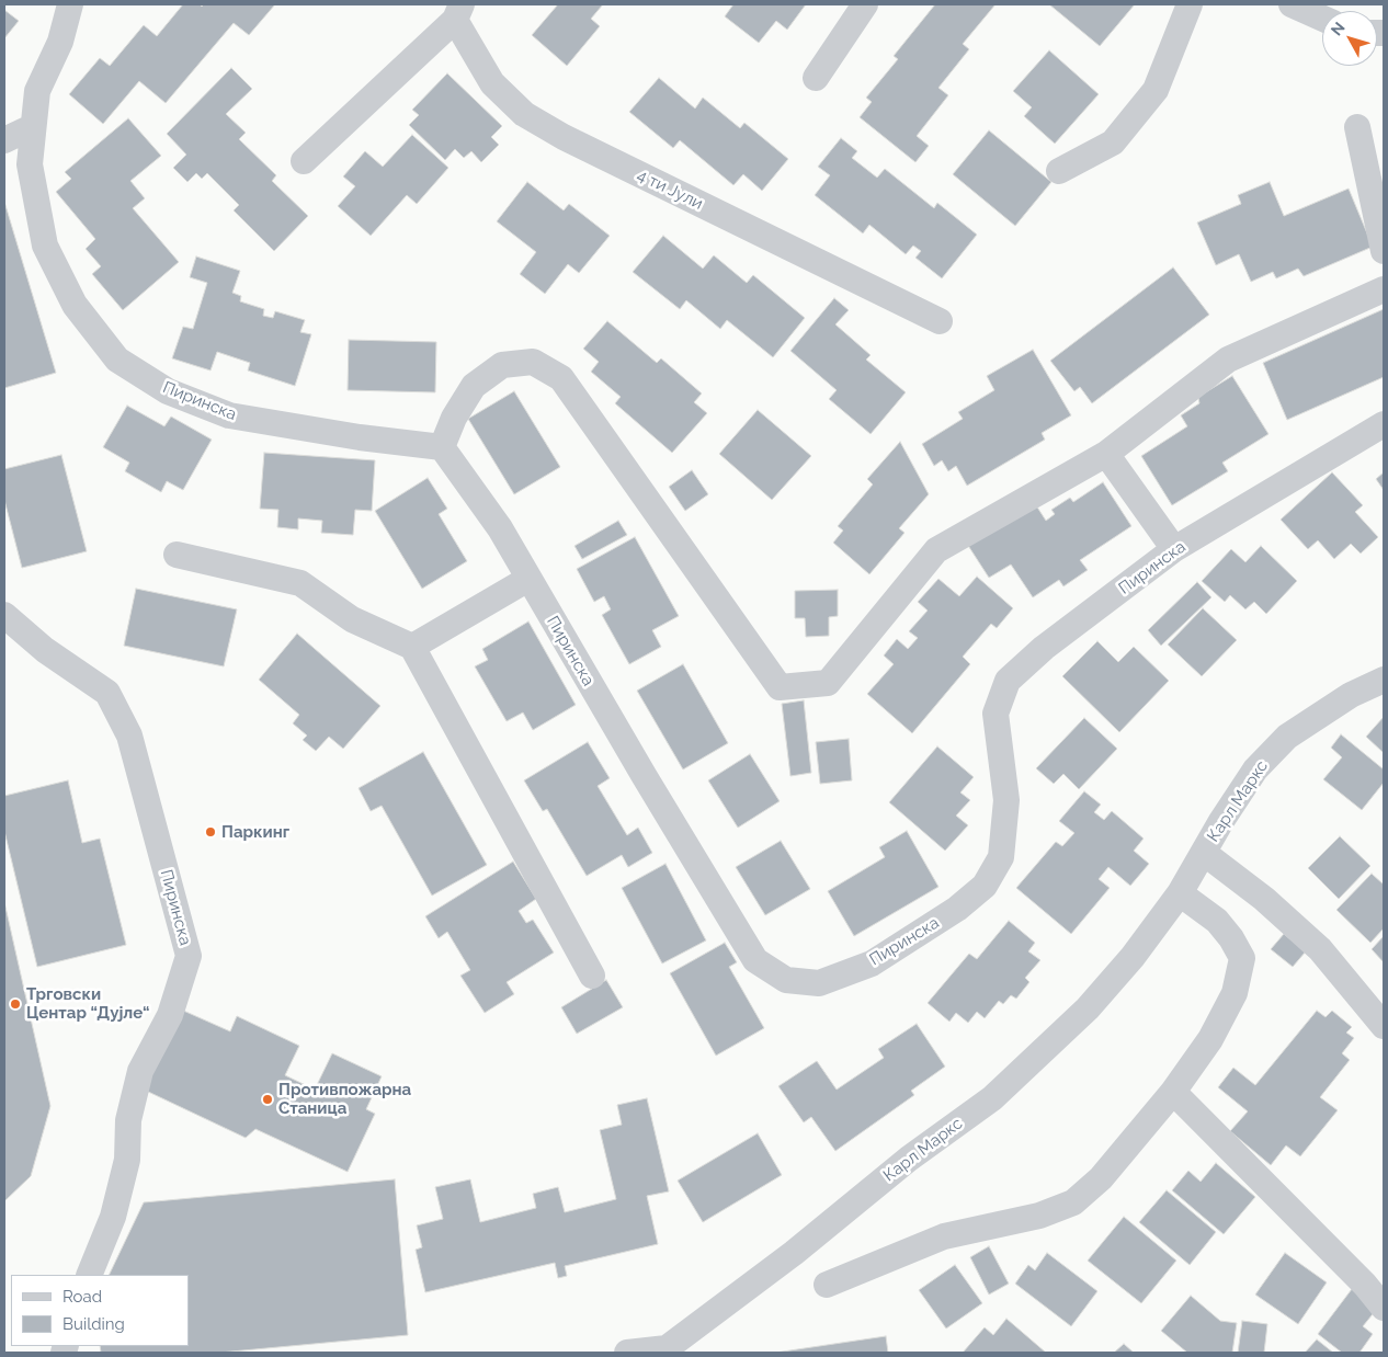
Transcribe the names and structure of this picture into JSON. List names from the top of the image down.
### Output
{
  "streets": {
    "street": ["4 ти Јули", "Пиринска", "Карл Маркс"]
  },
  "places": ["Паркинг", "Трговски Центар “Дујле“", "Противпожарна Станица"],
  "legend": ["Road", "Building"],
  "north": "top left"
}
